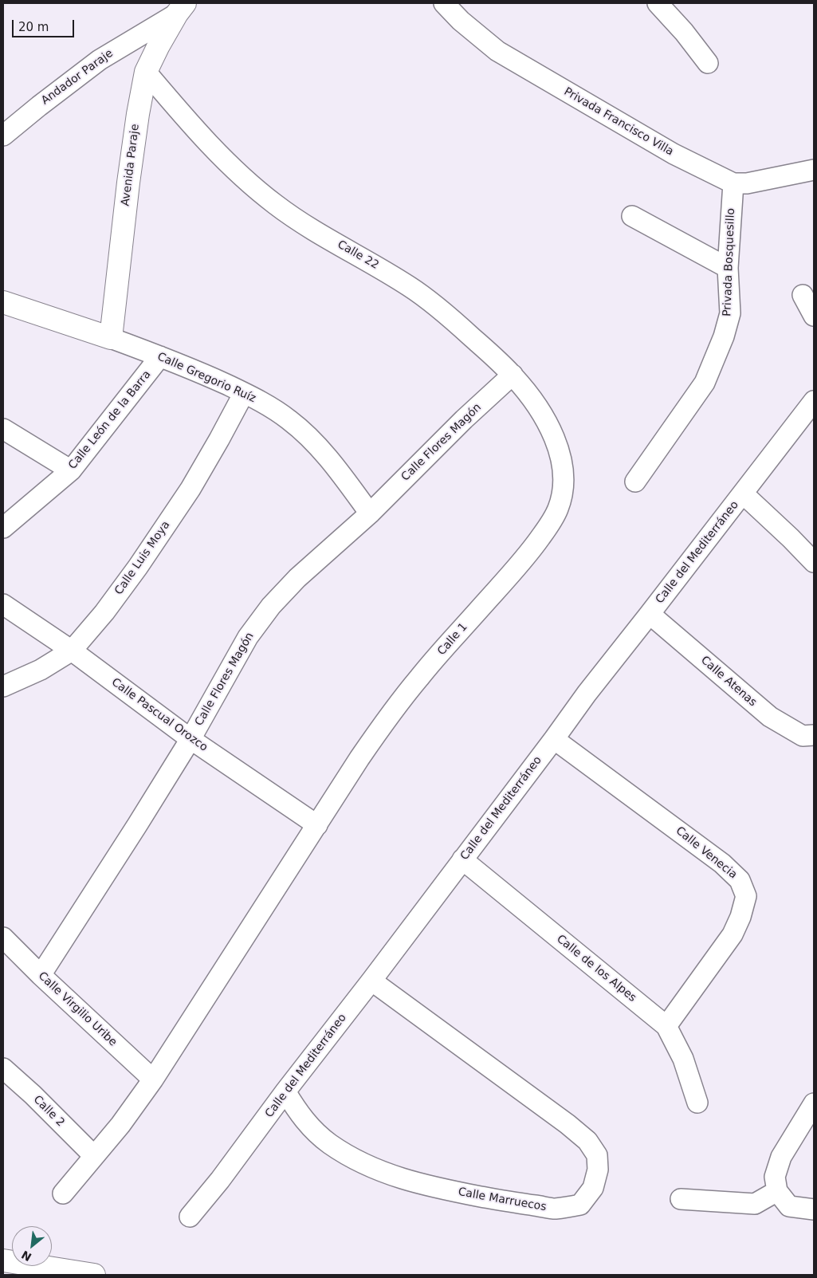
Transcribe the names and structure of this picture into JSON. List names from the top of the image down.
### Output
{
  "streets": {
    "street": [
      "Andador Paraje",
      "Privada Francisco Villa",
      "Avenida Paraje",
      "Calle 22",
      "Privada Bosquesillo",
      "Calle Gregorio Ruíz",
      "Calle León de la Barra",
      "Calle Flores Magón",
      "Calle del Mediterráneo",
      "Calle Luis Moya",
      "Calle 1",
      "Calle Atenas",
      "Calle Pascual Orozco",
      "Calle Venecia",
      "Calle de los Alpes",
      "Calle Virgilio Uribe",
      "Calle 2",
      "Calle Marruecos"
    ]
  },
  "crossings": [
    ["Andador Paraje", "Avenida Paraje"],
    ["Privada Francisco Villa", "Privada Bosquesillo"],
    ["Avenida Paraje", "Calle 22"],
    ["Avenida Paraje", "Calle Gregorio Ruíz"],
    ["Calle 22", "Calle Flores Magón"],
    ["Calle 22", "Calle 1"],
    ["Calle Gregorio Ruíz", "Calle León de la Barra"],
    ["Calle Gregorio Ruíz", "Calle Flores Magón"],
    ["Calle Gregorio Ruíz", "Calle Luis Moya"],
    ["Calle Flores Magón", "Calle Pascual Orozco"],
    ["Calle Flores Magón", "Calle Virgilio Uribe"],
    ["Calle del Mediterráneo", "Calle Atenas"],
    ["Calle del Mediterráneo", "Calle Venecia"],
    ["Calle del Mediterráneo", "Calle de los Alpes"],
    ["Calle del Mediterráneo", "Calle Marruecos"],
    ["Calle Luis Moya", "Calle Pascual Orozco"],
    ["Calle 1", "Calle Pascual Orozco"],
    ["Calle 1", "Calle Virgilio Uribe"],
    ["Calle 1", "Calle 2"],
    ["Calle Venecia", "Calle de los Alpes"]
  ],
  "scale_bar": "20 m",
  "north": "bottom left"
}
